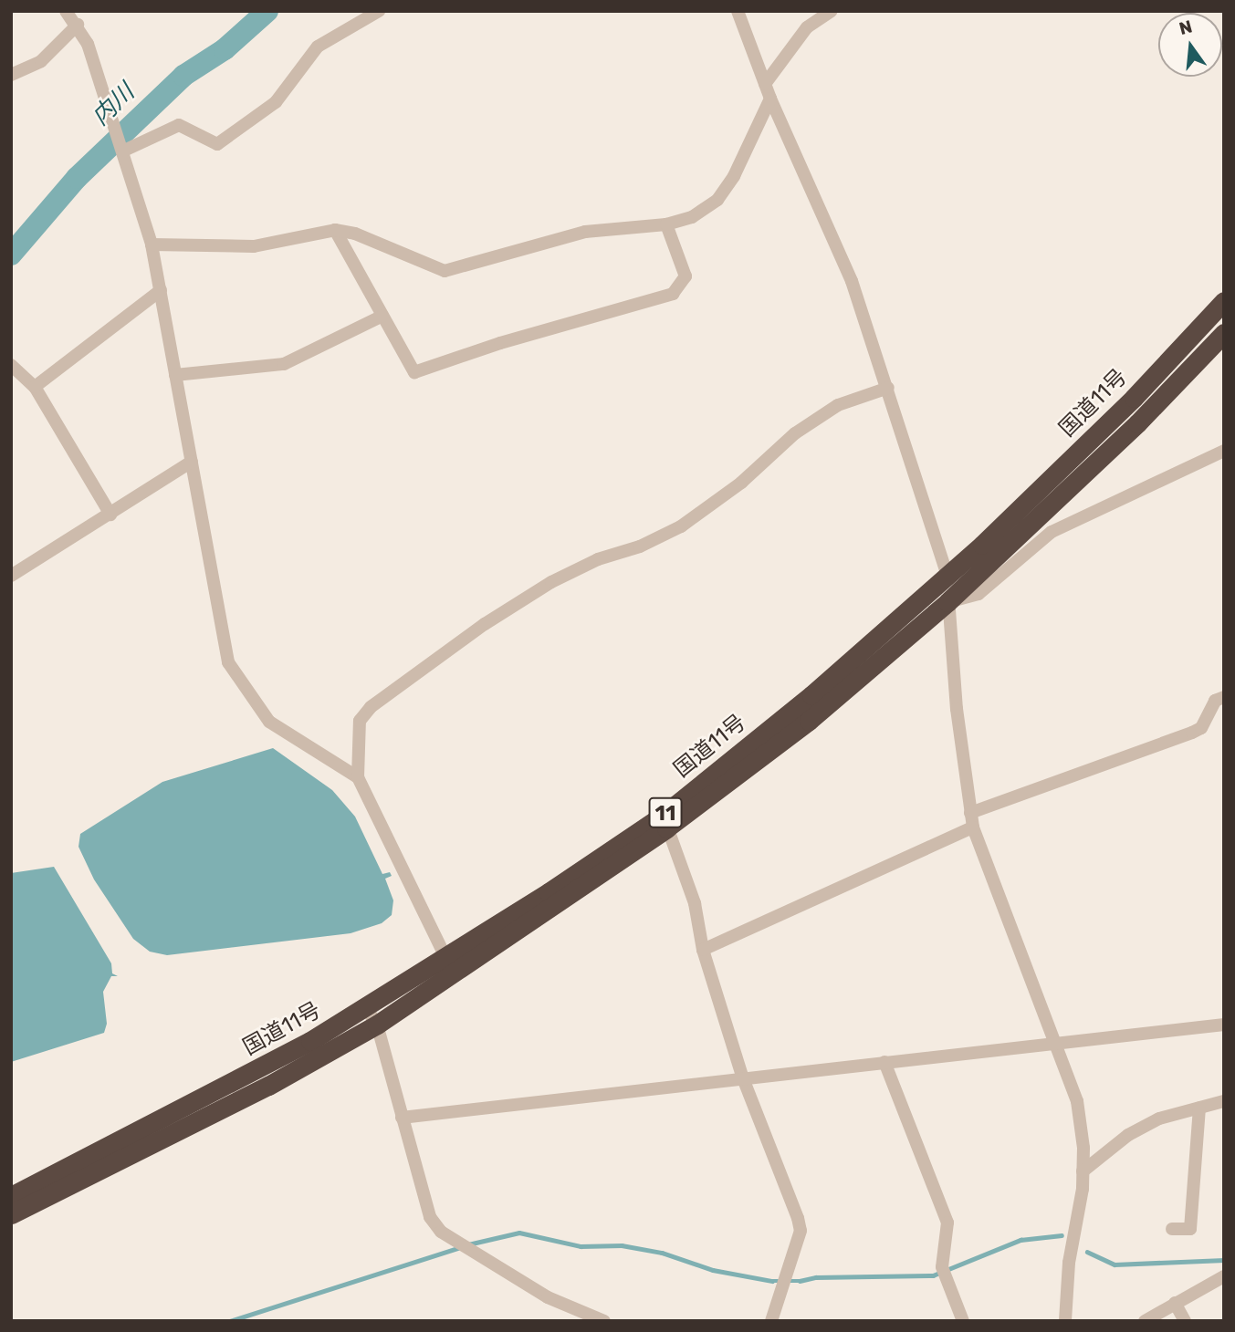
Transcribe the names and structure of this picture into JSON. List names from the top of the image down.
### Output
{
  "streets": {
    "highway": ["国道11号", "11"]
  },
  "water": ["内川"],
  "north": "top"
}
